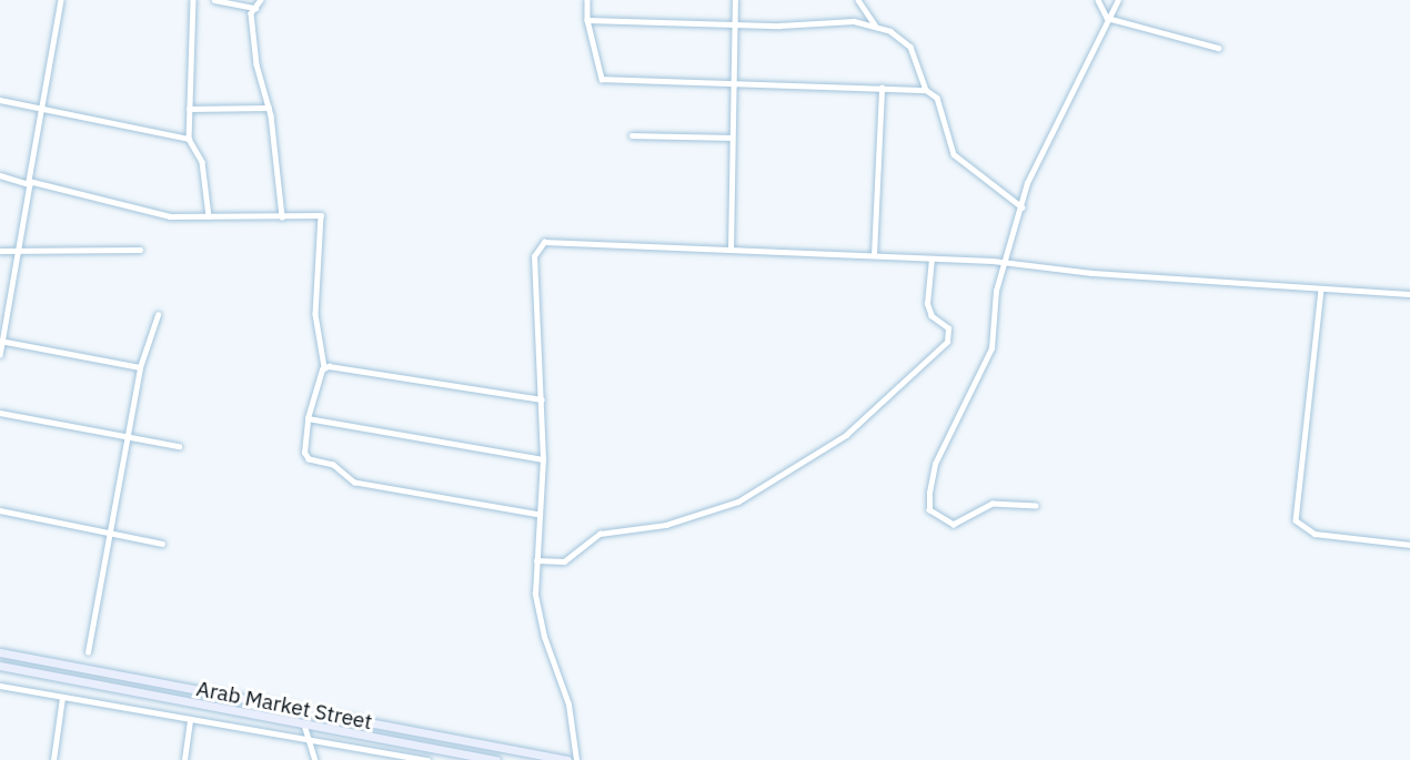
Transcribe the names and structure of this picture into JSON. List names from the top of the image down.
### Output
{
  "streets": {
    "main road": ["Arab Market Street"]
  }
}
